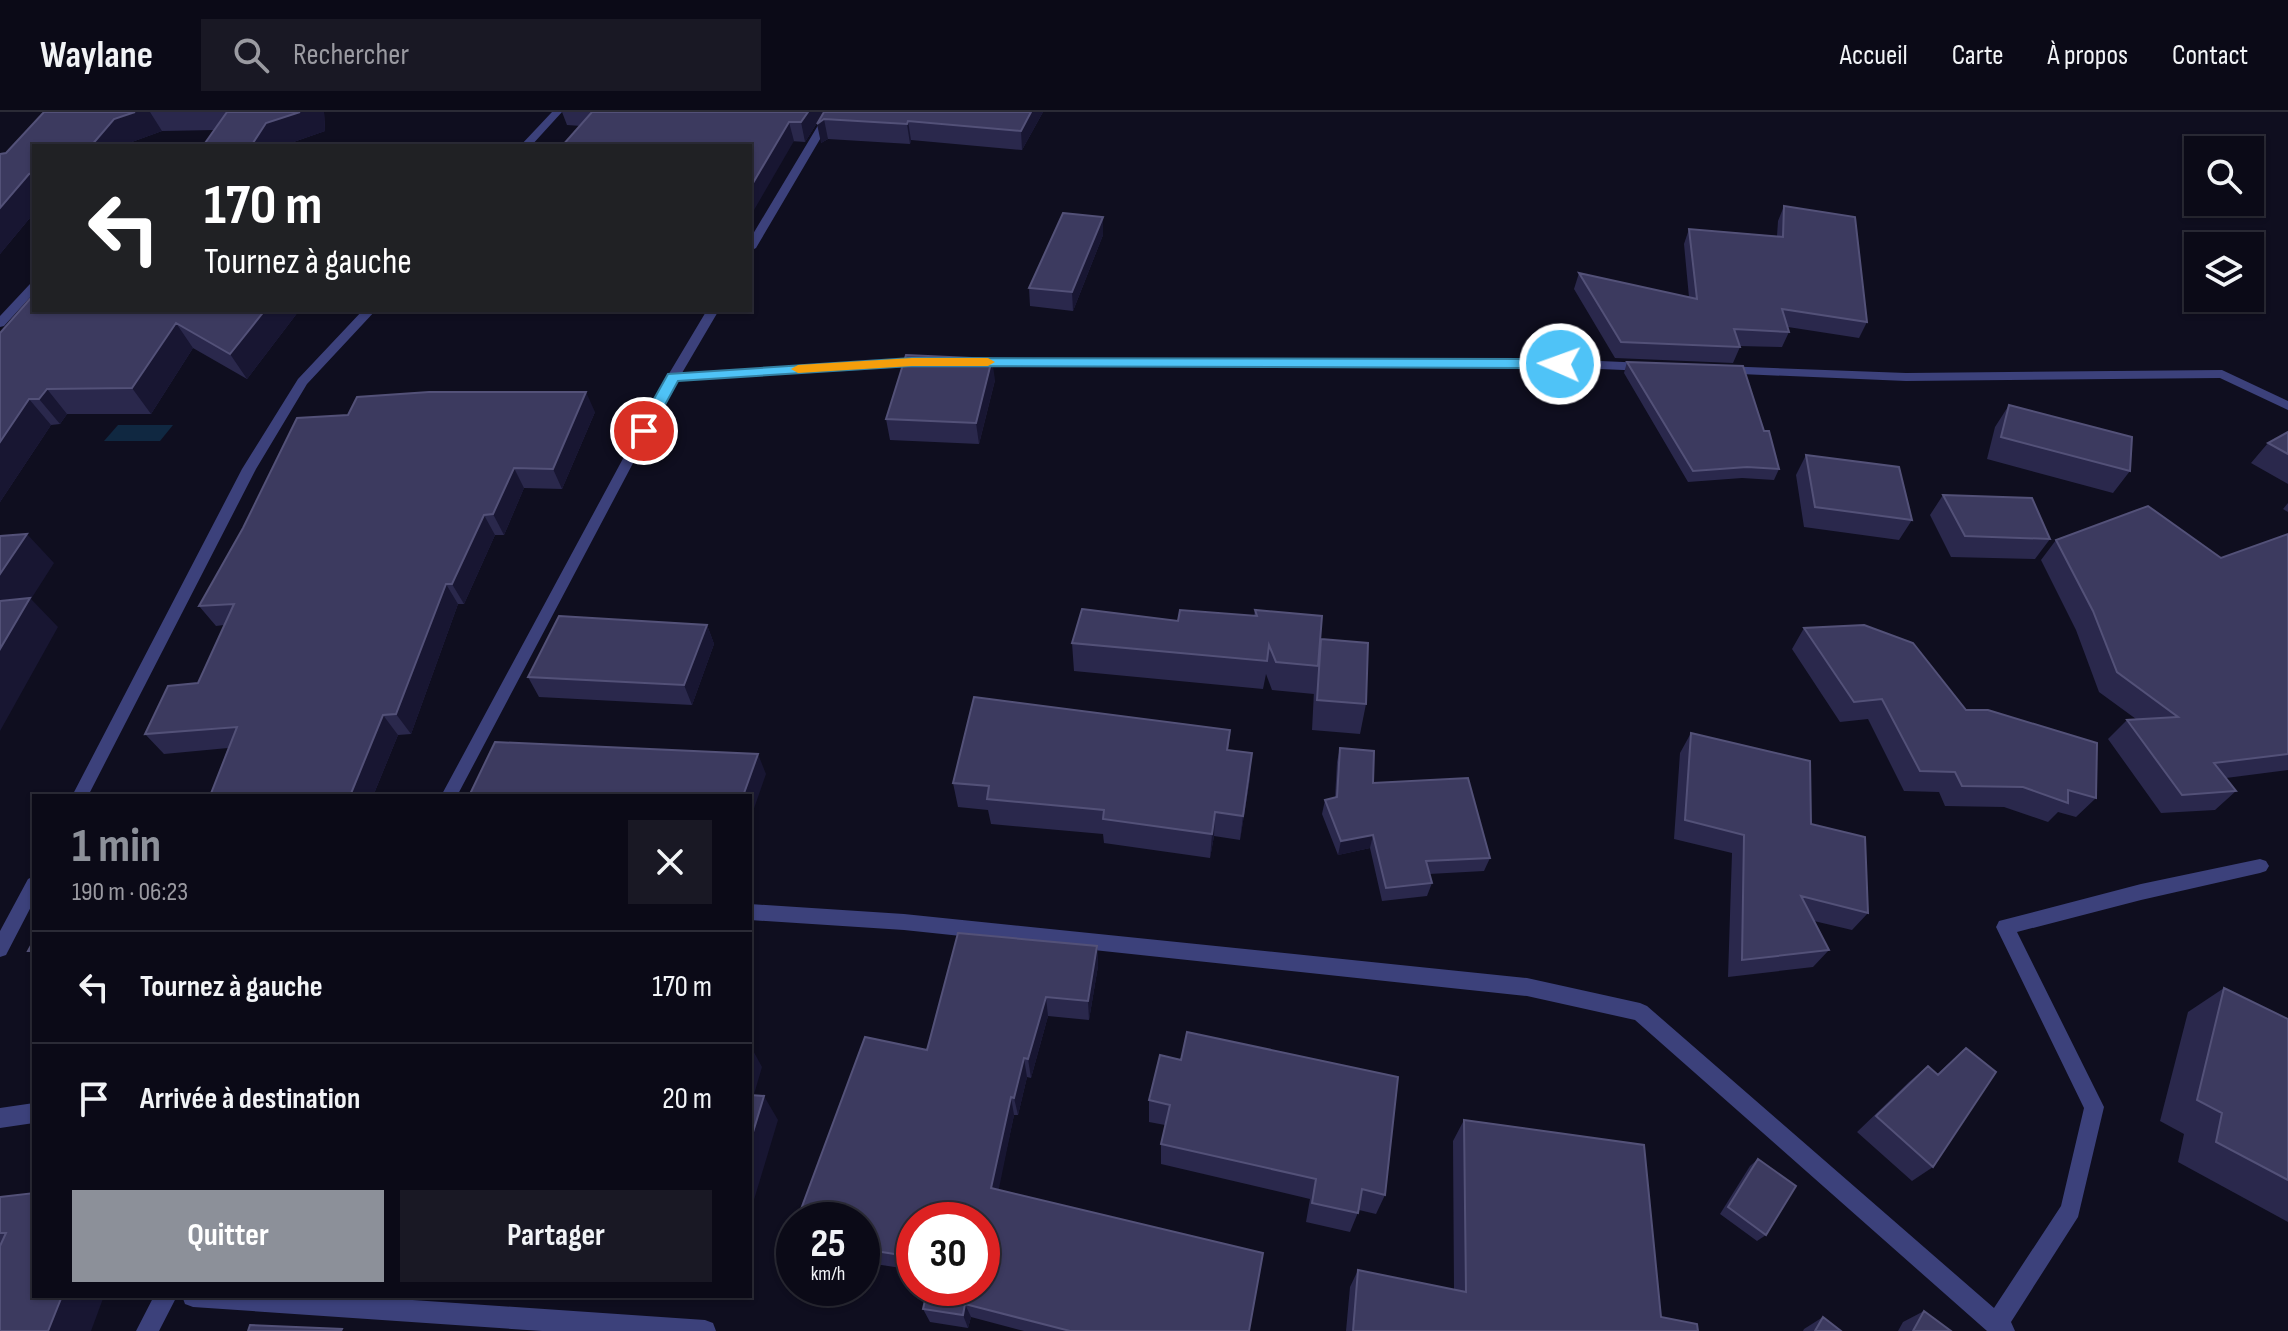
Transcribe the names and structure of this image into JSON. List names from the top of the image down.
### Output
{
  "page": {
    "header": "Waylane",
    "search": "Rechercher",
    "nav": [
      "Accueil",
      "Carte",
      "À propos",
      "Contact"
    ],
    "turn": ["170 m", "Tournez à gauche"],
    "heading": ["1 min", "190 m · 06:23"],
    "list": [
      {
        "name": "Tournez à gauche",
        "value": "170 m"
      },
      {
        "name": "Arrivée à destination",
        "value": "20 m"
      }
    ],
    "buttons": ["Quitter", "Partager"],
    "speed": "25 km/h",
    "limit": "30"
  }
}
